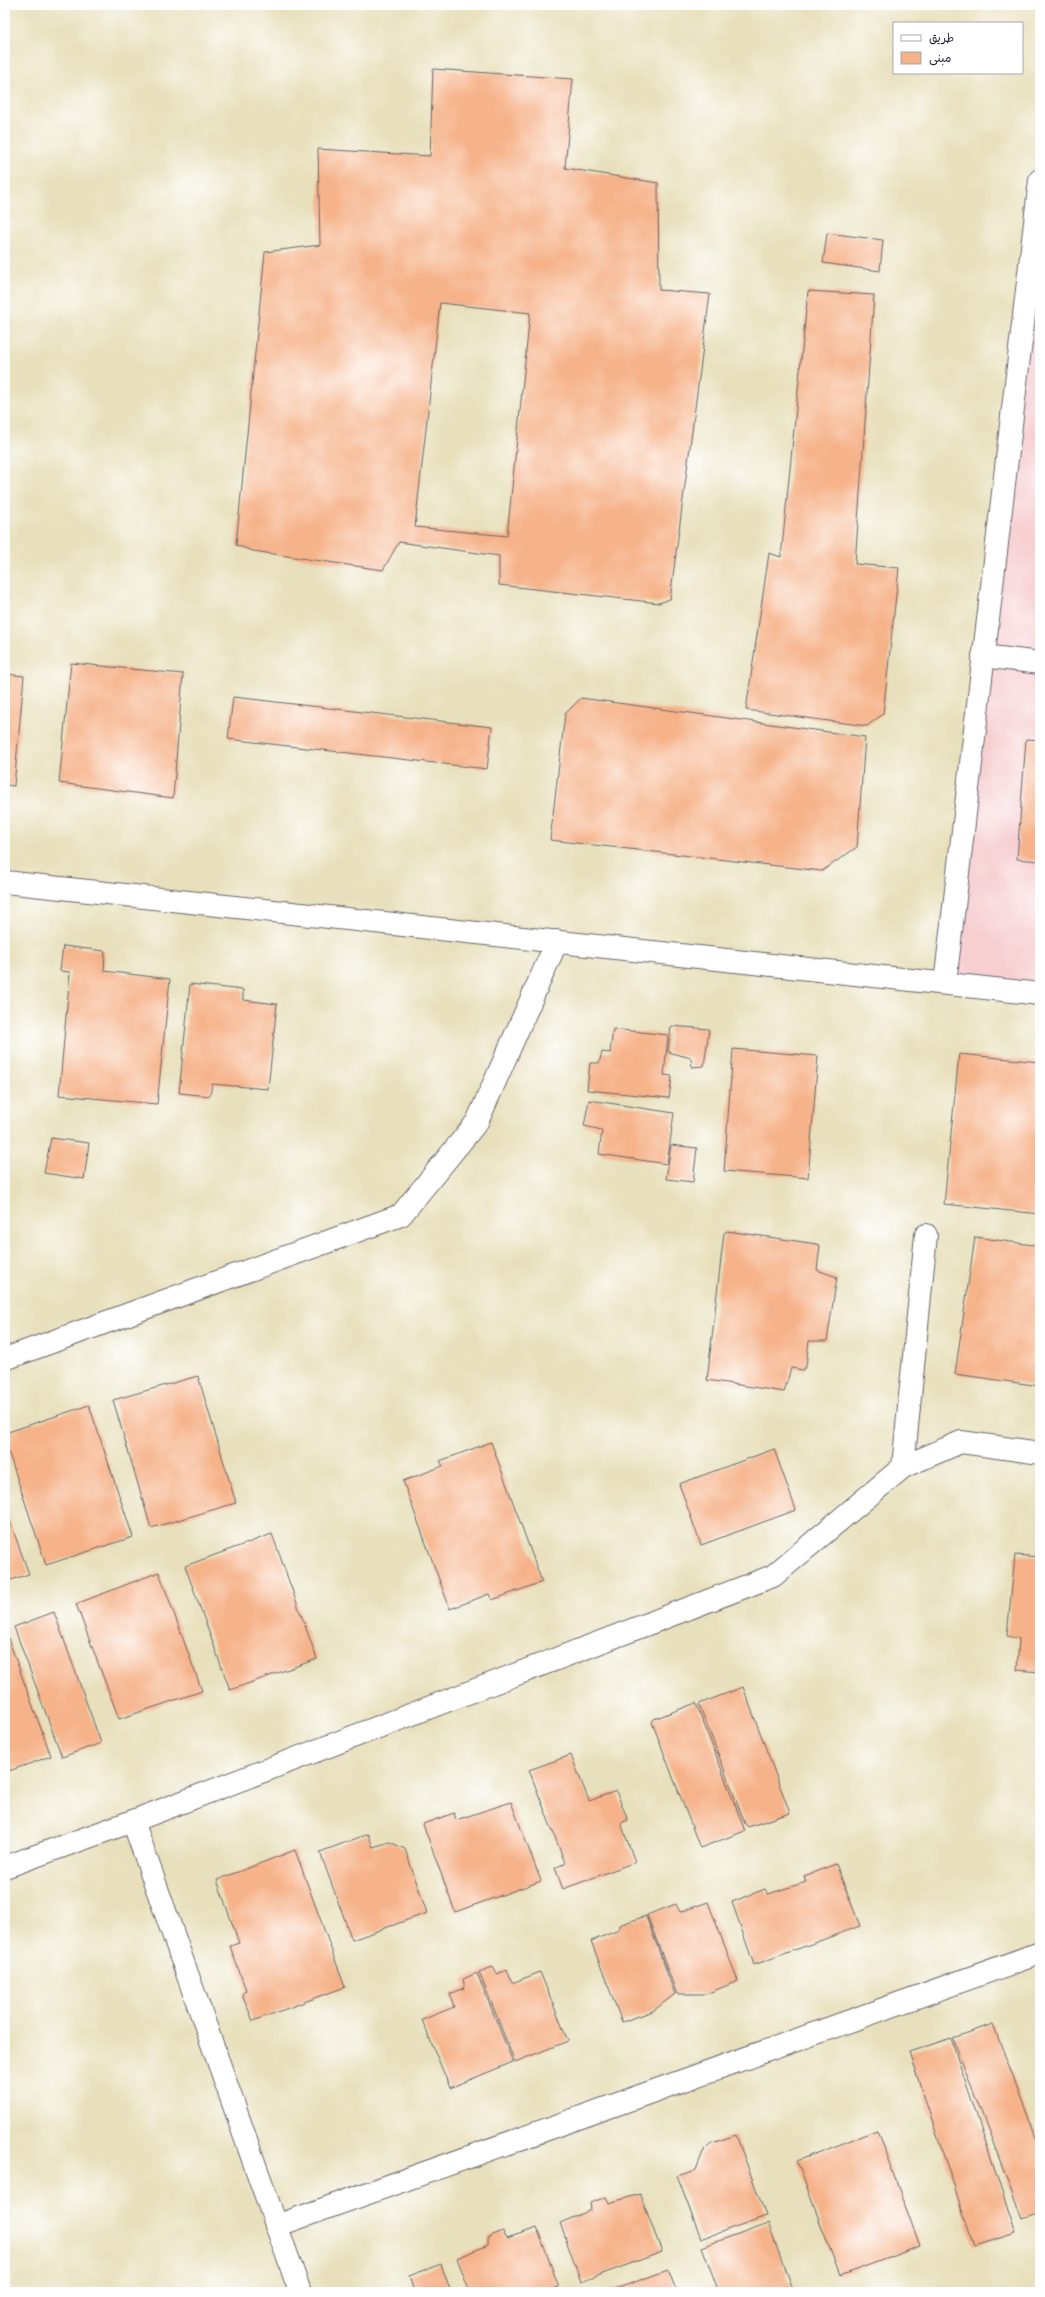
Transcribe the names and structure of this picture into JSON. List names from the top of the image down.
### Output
{
  "legend": ["طريق", "مبنى"]
}
